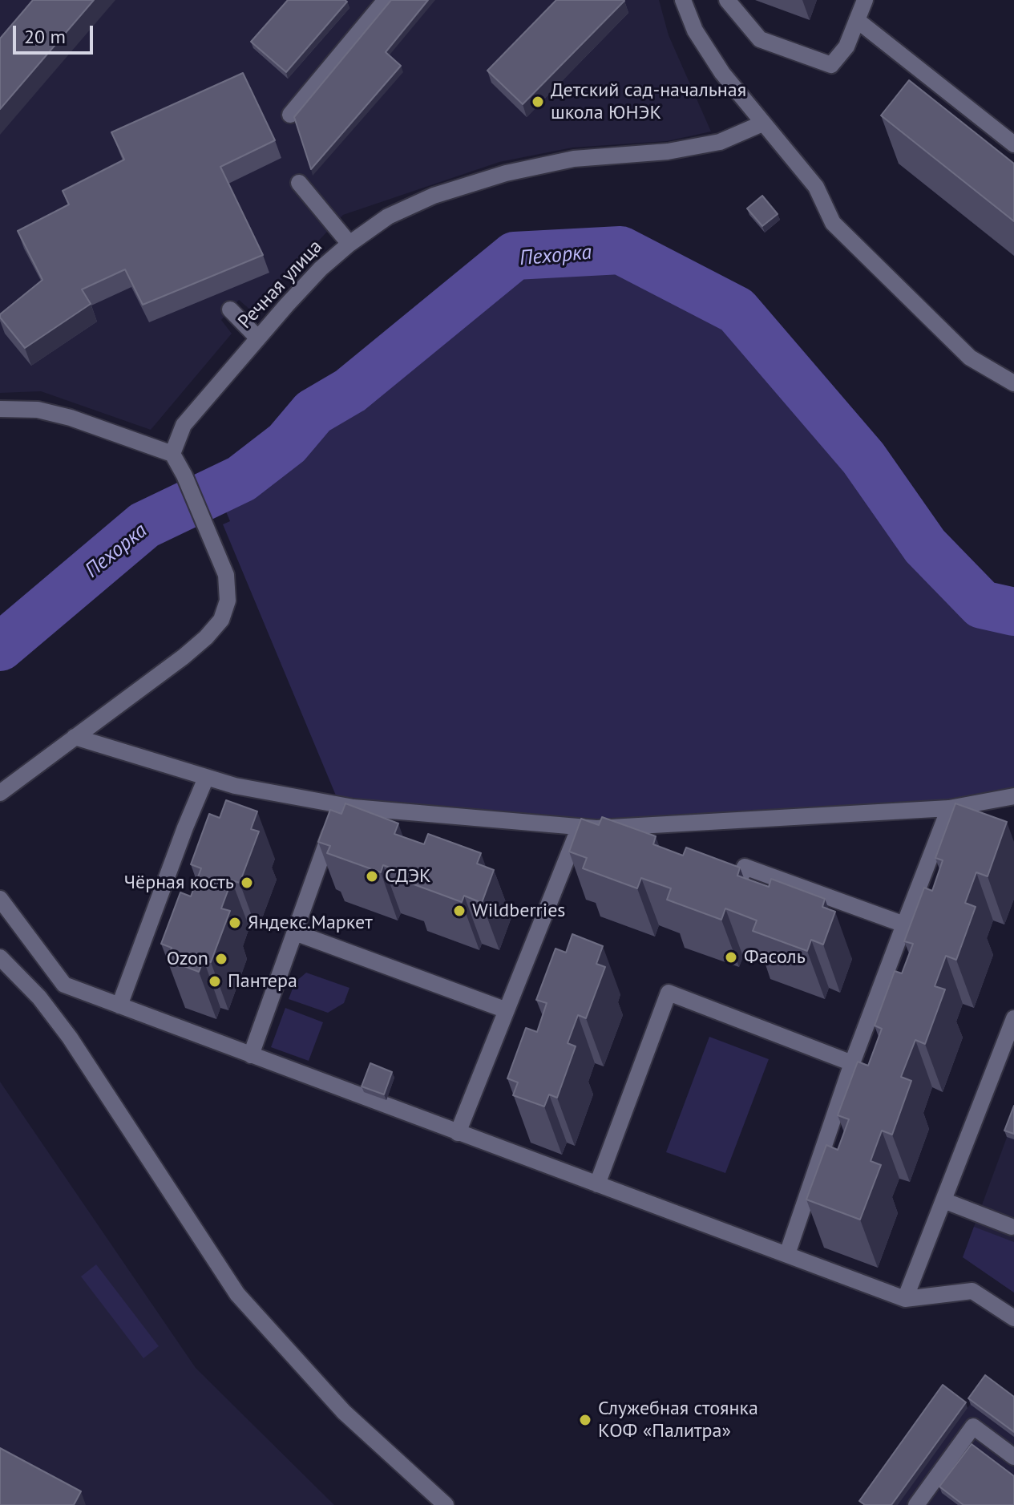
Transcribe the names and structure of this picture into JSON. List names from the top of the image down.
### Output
{
  "streets": {
    "street": ["Речная улица"]
  },
  "water": ["Пехорка"],
  "places": [
    "Детский сад-начальная школа ЮНЭК",
    "СДЭК",
    "Чёрная кость",
    "Wildberries",
    "Яндекс.Маркет",
    "Фасоль",
    "Ozon",
    "Пантера",
    "Служебная стоянка КОФ «Палитра»"
  ],
  "scale_bar": "20 m"
}
